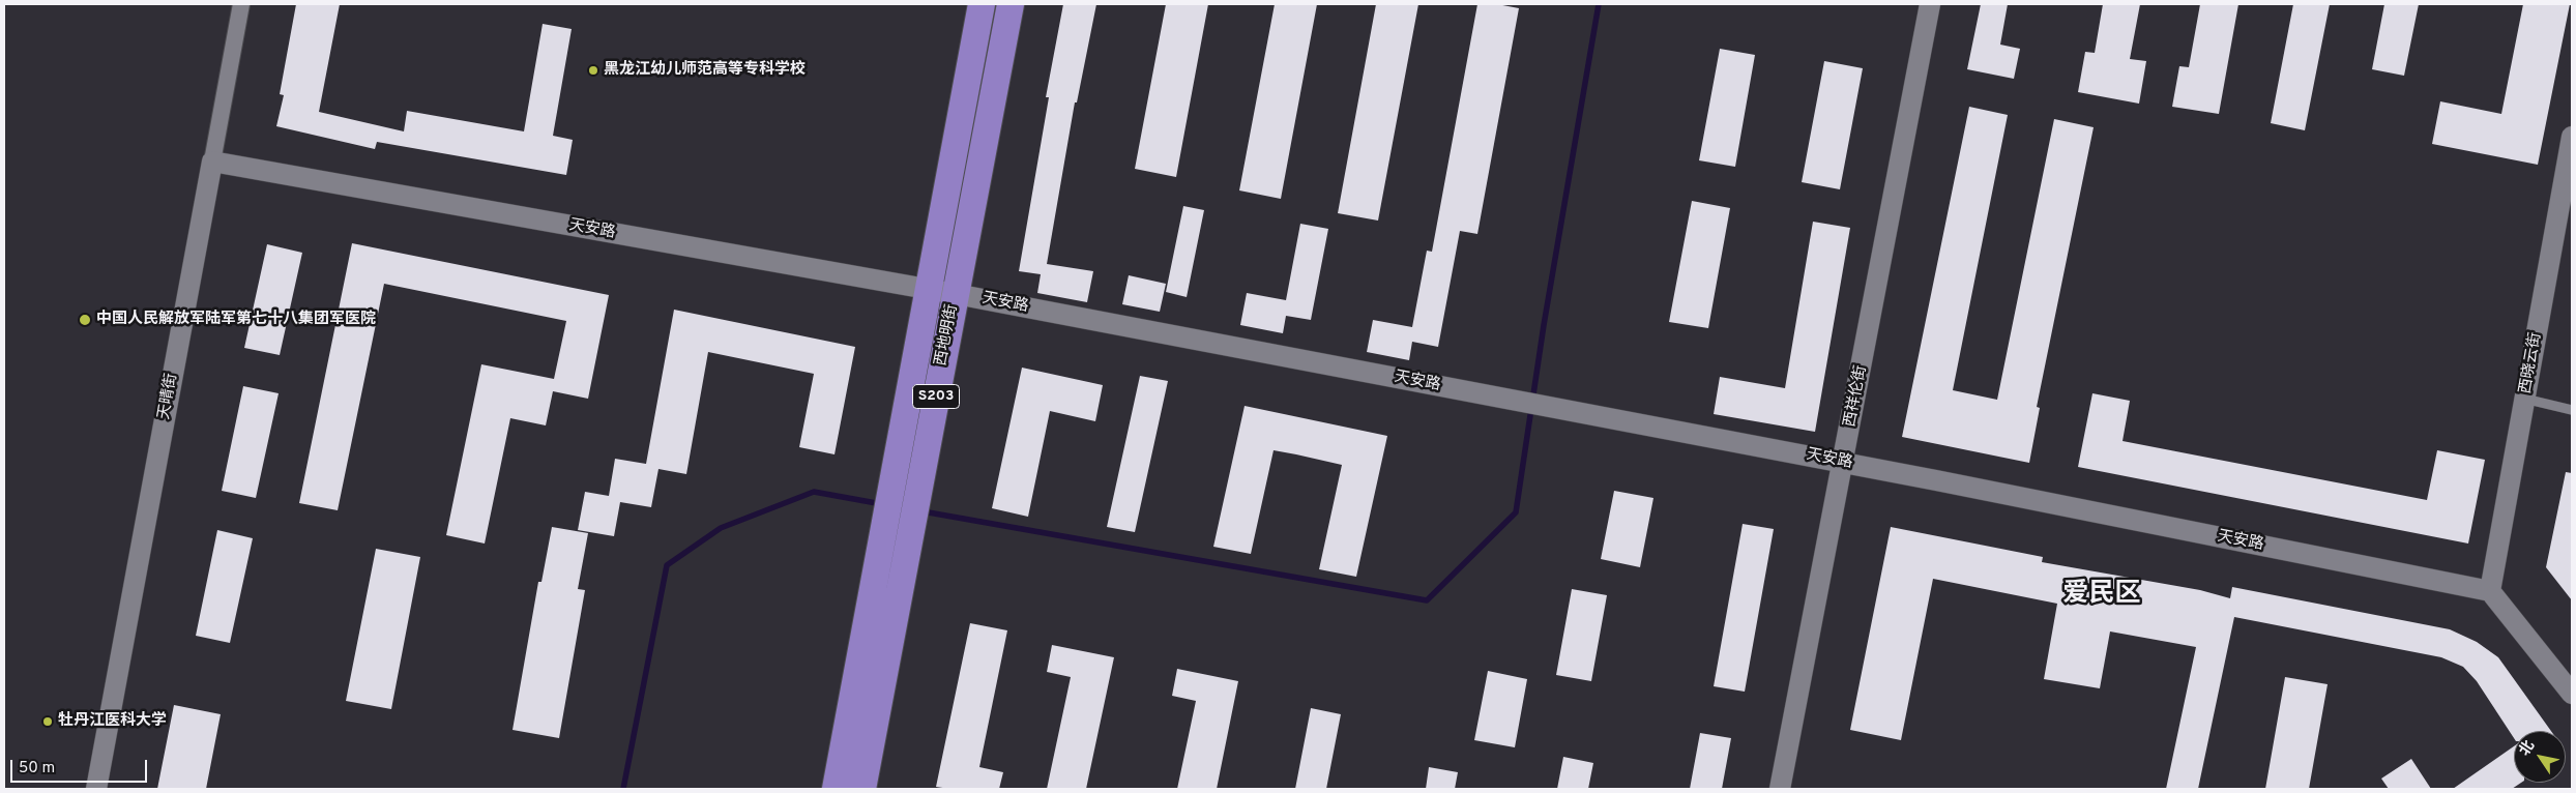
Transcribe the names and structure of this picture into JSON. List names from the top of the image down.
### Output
{
  "streets": {
    "main road": ["西地明街", "S203"],
    "street": [
      "天安路",
      "西晓云街",
      "天晴街",
      "西祥伦街"
    ]
  },
  "crossings": [
    ["天安路", "西地明街"],
    ["天安路", "西晓云街"],
    ["天安路", "天晴街"],
    ["天安路", "西祥伦街"]
  ],
  "districts": ["爱民区"],
  "places": ["黑龙江幼儿师范高等专科学校", "中国人民解放军陆军第七十八集团军医院", "牡丹江医科大学"],
  "scale_bar": "50 m",
  "north": "top left"
}
